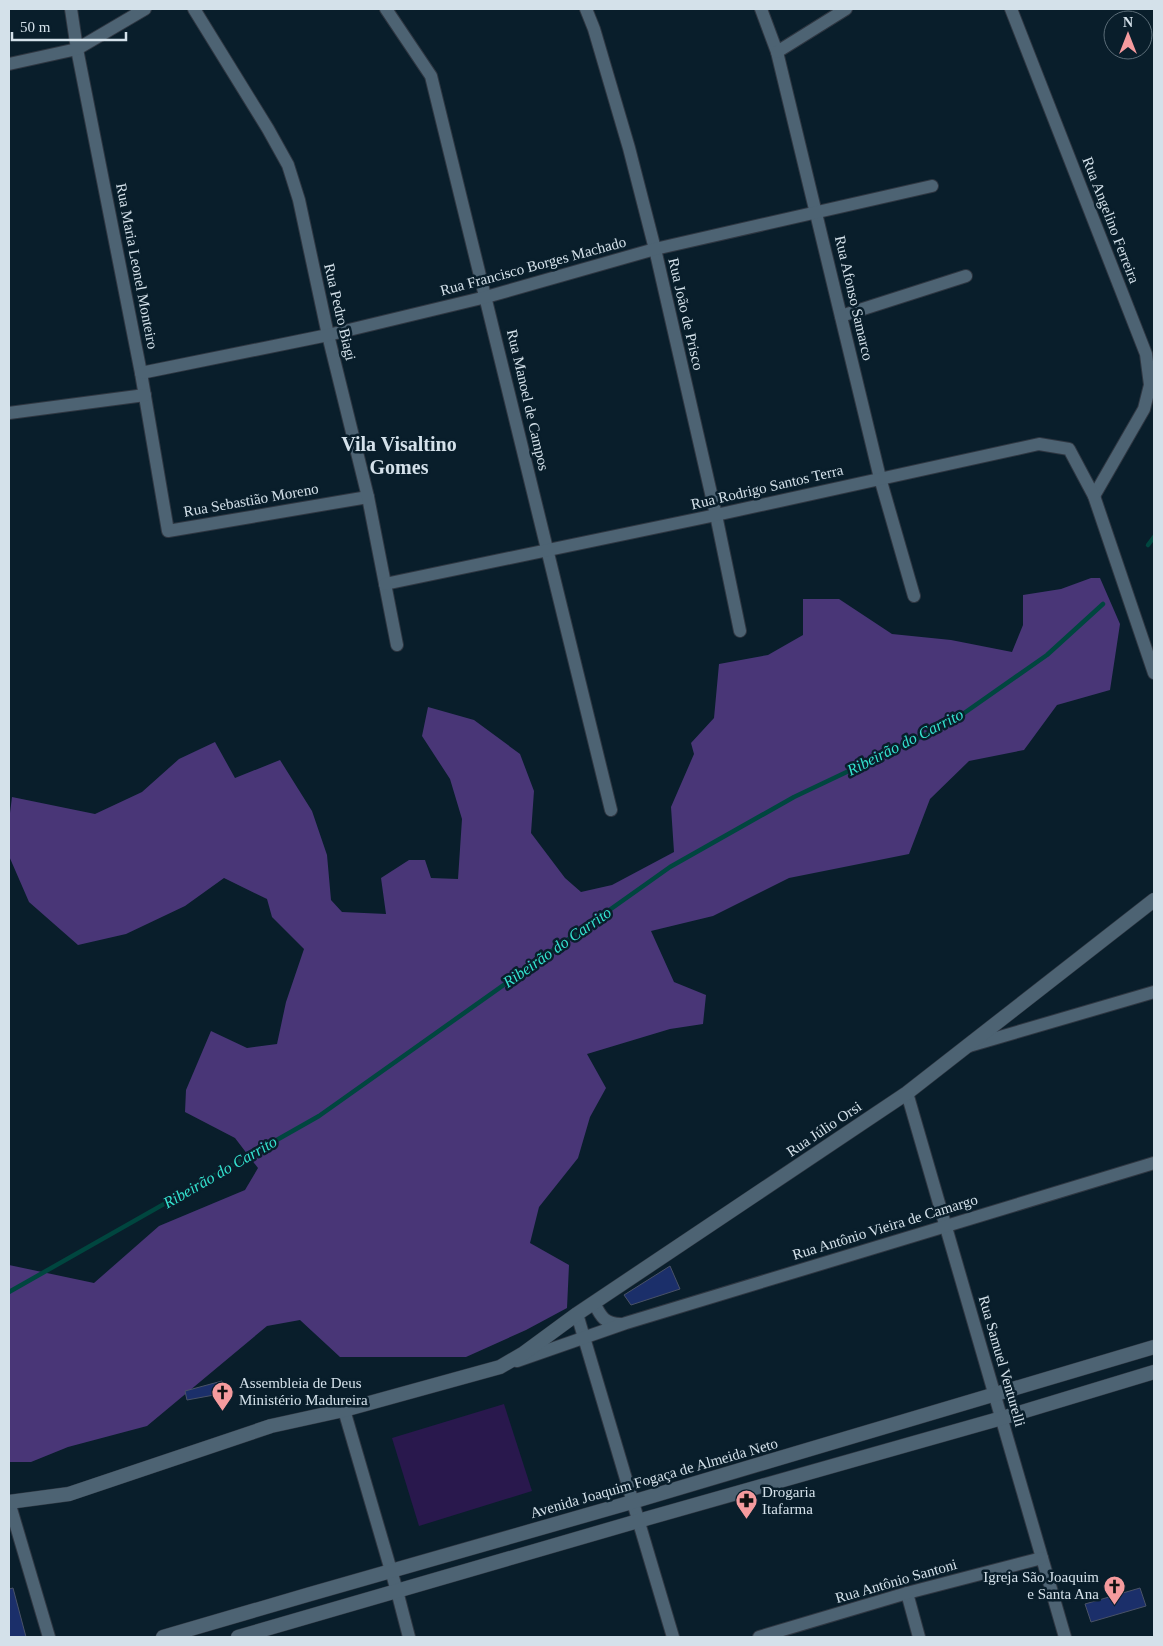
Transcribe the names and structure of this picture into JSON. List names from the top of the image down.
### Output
{
  "streets": {
    "street": [
      "Rua Angelino Ferreira",
      "Rua Maria Leonel Monteiro",
      "Rua Francisco Borges Machado",
      "Rua Afonso Samarco",
      "Rua Pedro Biagi",
      "Rua João de Prisco",
      "Rua Manoel de Campos",
      "Rua Rodrigo Santos Terra",
      "Rua Sebastião Moreno",
      "Rua Júlio Orsi",
      "Rua Antônio Vieira de Camargo",
      "Rua Samuel Venturelli",
      "Avenida Joaquim Fogaça de Almeida Neto",
      "Rua Antônio Santoni"
    ]
  },
  "crossings": [
    ["Rua Angelino Ferreira", "Rua Rodrigo Santos Terra"],
    ["Rua Maria Leonel Monteiro", "Rua Francisco Borges Machado"],
    ["Rua Maria Leonel Monteiro", "Rua Sebastião Moreno"],
    ["Rua Francisco Borges Machado", "Rua Afonso Samarco"],
    ["Rua Francisco Borges Machado", "Rua Pedro Biagi"],
    ["Rua Francisco Borges Machado", "Rua João de Prisco"],
    ["Rua Francisco Borges Machado", "Rua Manoel de Campos"],
    ["Rua Afonso Samarco", "Rua Rodrigo Santos Terra"],
    ["Rua Pedro Biagi", "Rua Rodrigo Santos Terra"],
    ["Rua Pedro Biagi", "Rua Sebastião Moreno"],
    ["Rua João de Prisco", "Rua Rodrigo Santos Terra"],
    ["Rua Manoel de Campos", "Rua Rodrigo Santos Terra"],
    ["Rua Júlio Orsi", "Rua Antônio Vieira de Camargo"],
    ["Rua Júlio Orsi", "Rua Samuel Venturelli"],
    ["Rua Antônio Vieira de Camargo", "Rua Samuel Venturelli"],
    ["Rua Samuel Venturelli", "Avenida Joaquim Fogaça de Almeida Neto"],
    ["Rua Samuel Venturelli", "Rua Antônio Santoni"]
  ],
  "districts": ["Vila Visaltino Gomes"],
  "water": ["Ribeirão do Carrito"],
  "places": {
    "church": ["Assembleia de Deus Ministério Madureira", "Igreja São Joaquim e Santa Ana"],
    "pharmacy": ["Drogaria Itafarma"]
  },
  "scale_bar": "50 m",
  "north": "top"
}
